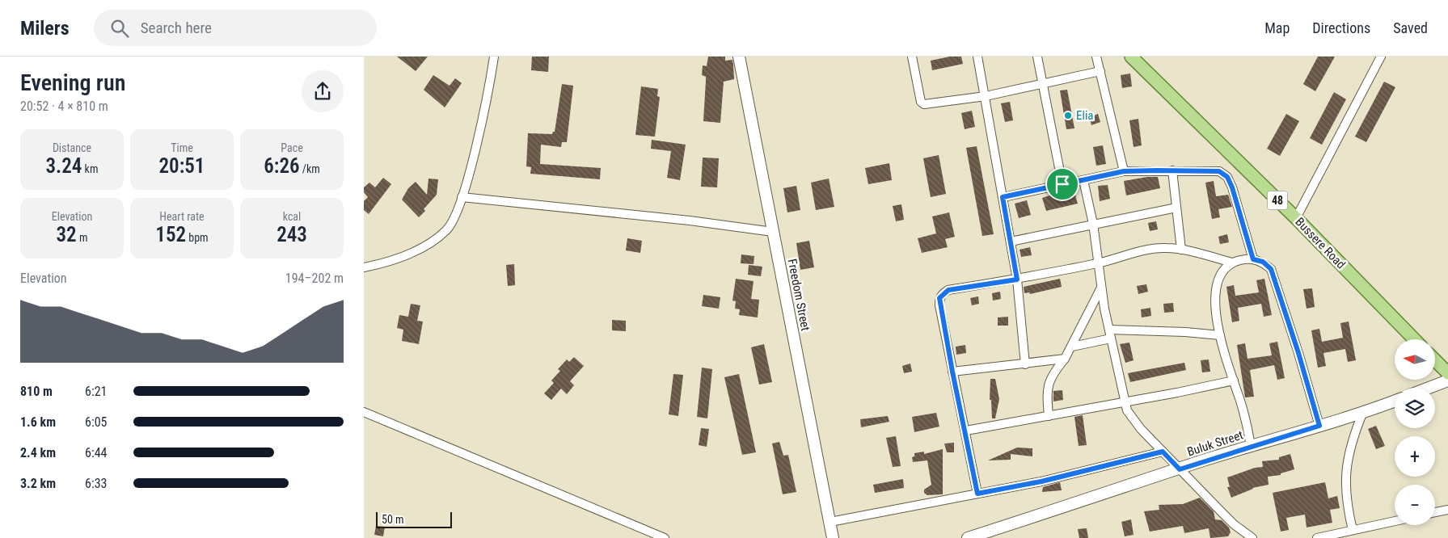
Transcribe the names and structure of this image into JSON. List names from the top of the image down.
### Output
{
  "streets": {
    "main road": ["48", "Bussere Road"],
    "street": ["Freedom Street", "Buluk Street"]
  },
  "places": ["Elia"],
  "scale_bar": "50 m",
  "north": "left",
  "page": {
    "header": "Milers",
    "search": "Search here",
    "nav": ["Map", "Directions", "Saved"],
    "heading": ["Evening run", "20:52 · 4 × 810 m"],
    "stats": [
      ["Distance", "3.24 km"],
      ["Time", "20:51"],
      ["Pace", "6:26 /km"],
      ["Elevation", "32 m"],
      ["Heart rate", "152 bpm"],
      ["kcal", "243"]
    ],
    "chart": ["Elevation", "194–202 m"],
    "map_buttons": ["+", "−"],
    "list": [
      {
        "name": "810 m",
        "note": "6:21"
      },
      {
        "name": "1.6 km",
        "note": "6:05"
      },
      {
        "name": "2.4 km",
        "note": "6:44"
      },
      {
        "name": "3.2 km",
        "note": "6:33"
      }
    ],
    "scale": "50 m"
  }
}
